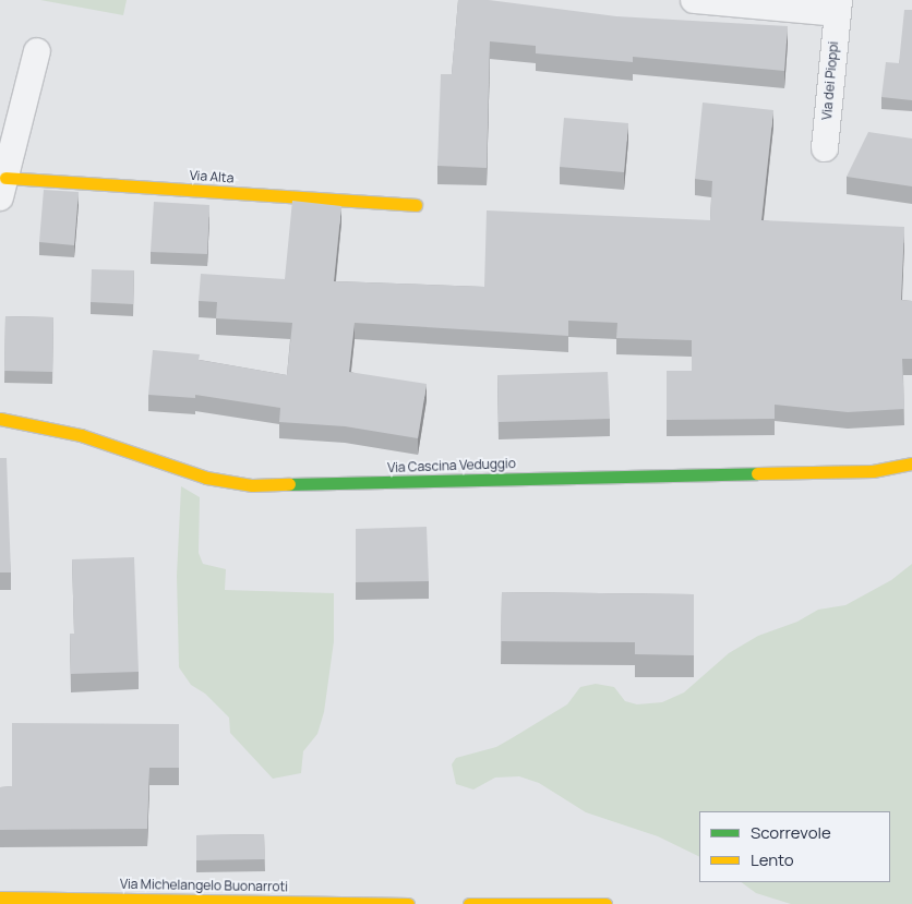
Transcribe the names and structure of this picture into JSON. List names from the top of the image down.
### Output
{
  "streets": {
    "street": [
      "Via dei Pioppi",
      "Via Alta",
      "Via Cascina Veduggio",
      "Via Michelangelo Buonarroti"
    ]
  },
  "legend": ["Scorrevole", "Lento"]
}
